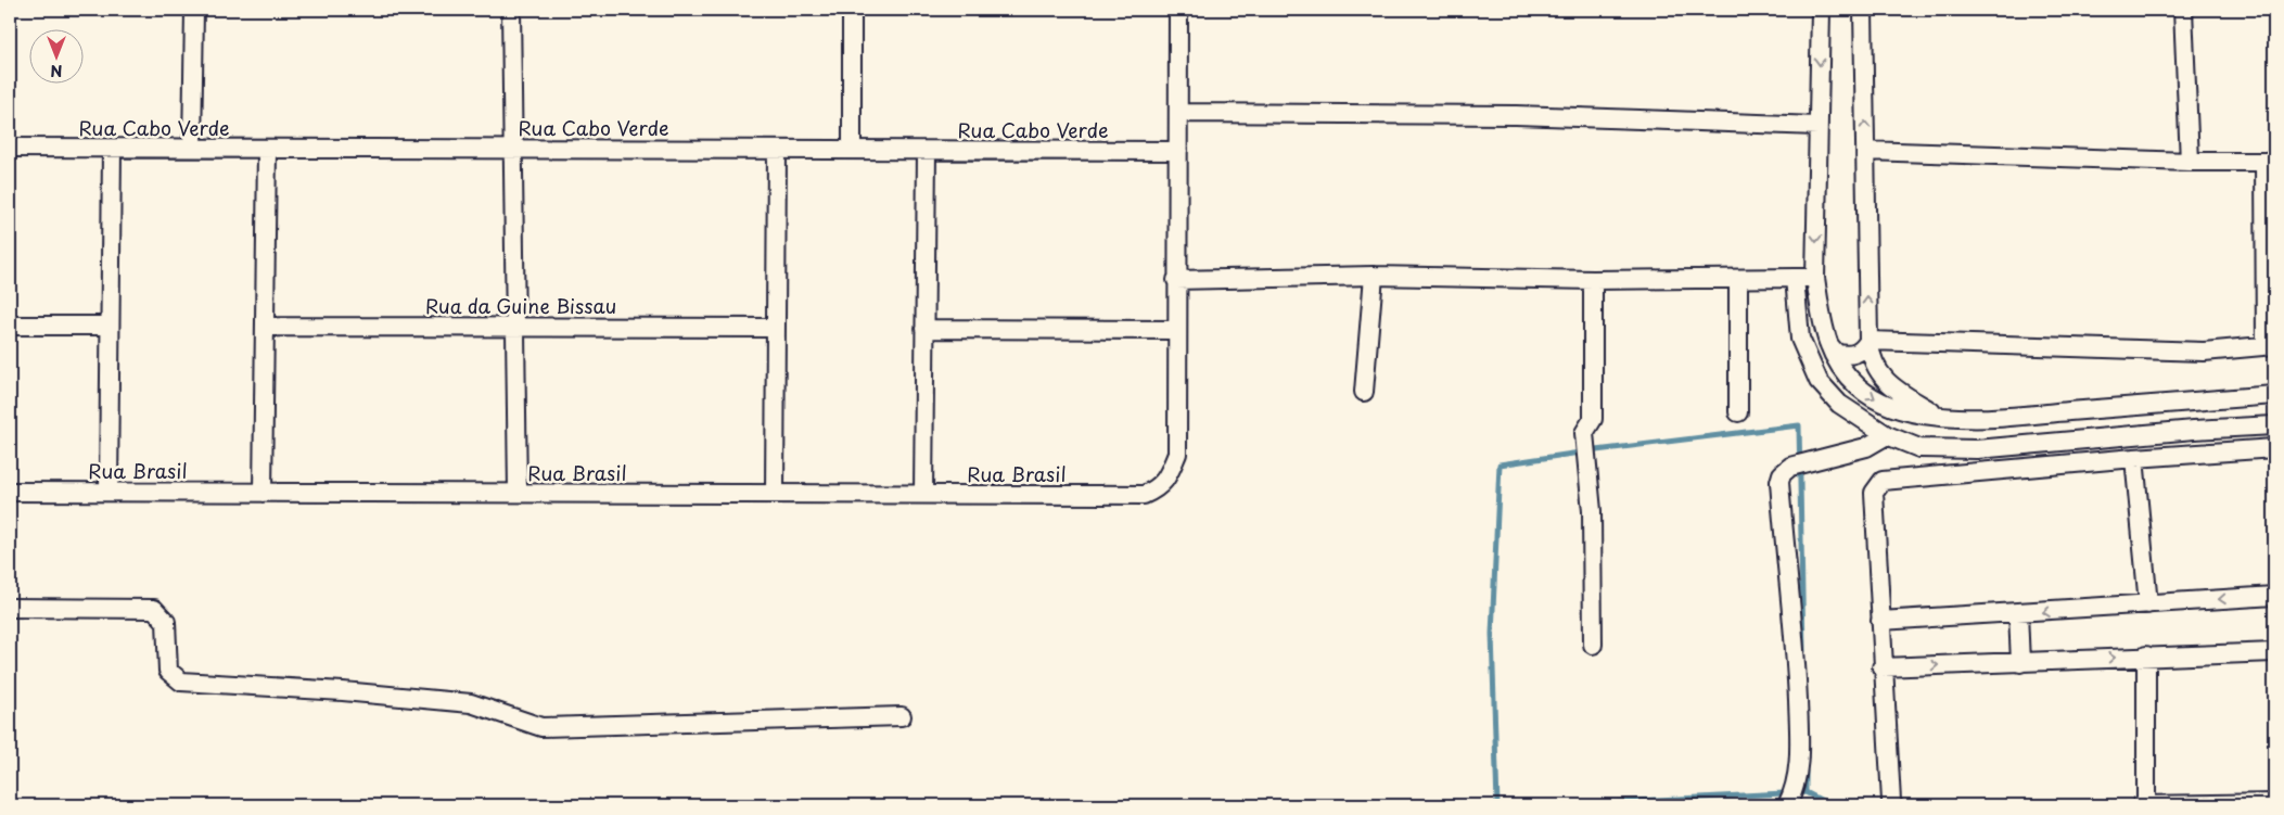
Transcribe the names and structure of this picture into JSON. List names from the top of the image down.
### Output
{
  "streets": {
    "street": ["Rua Cabo Verde", "Rua da Guine Bissau", "Rua Brasil"]
  },
  "north": "bottom"
}
